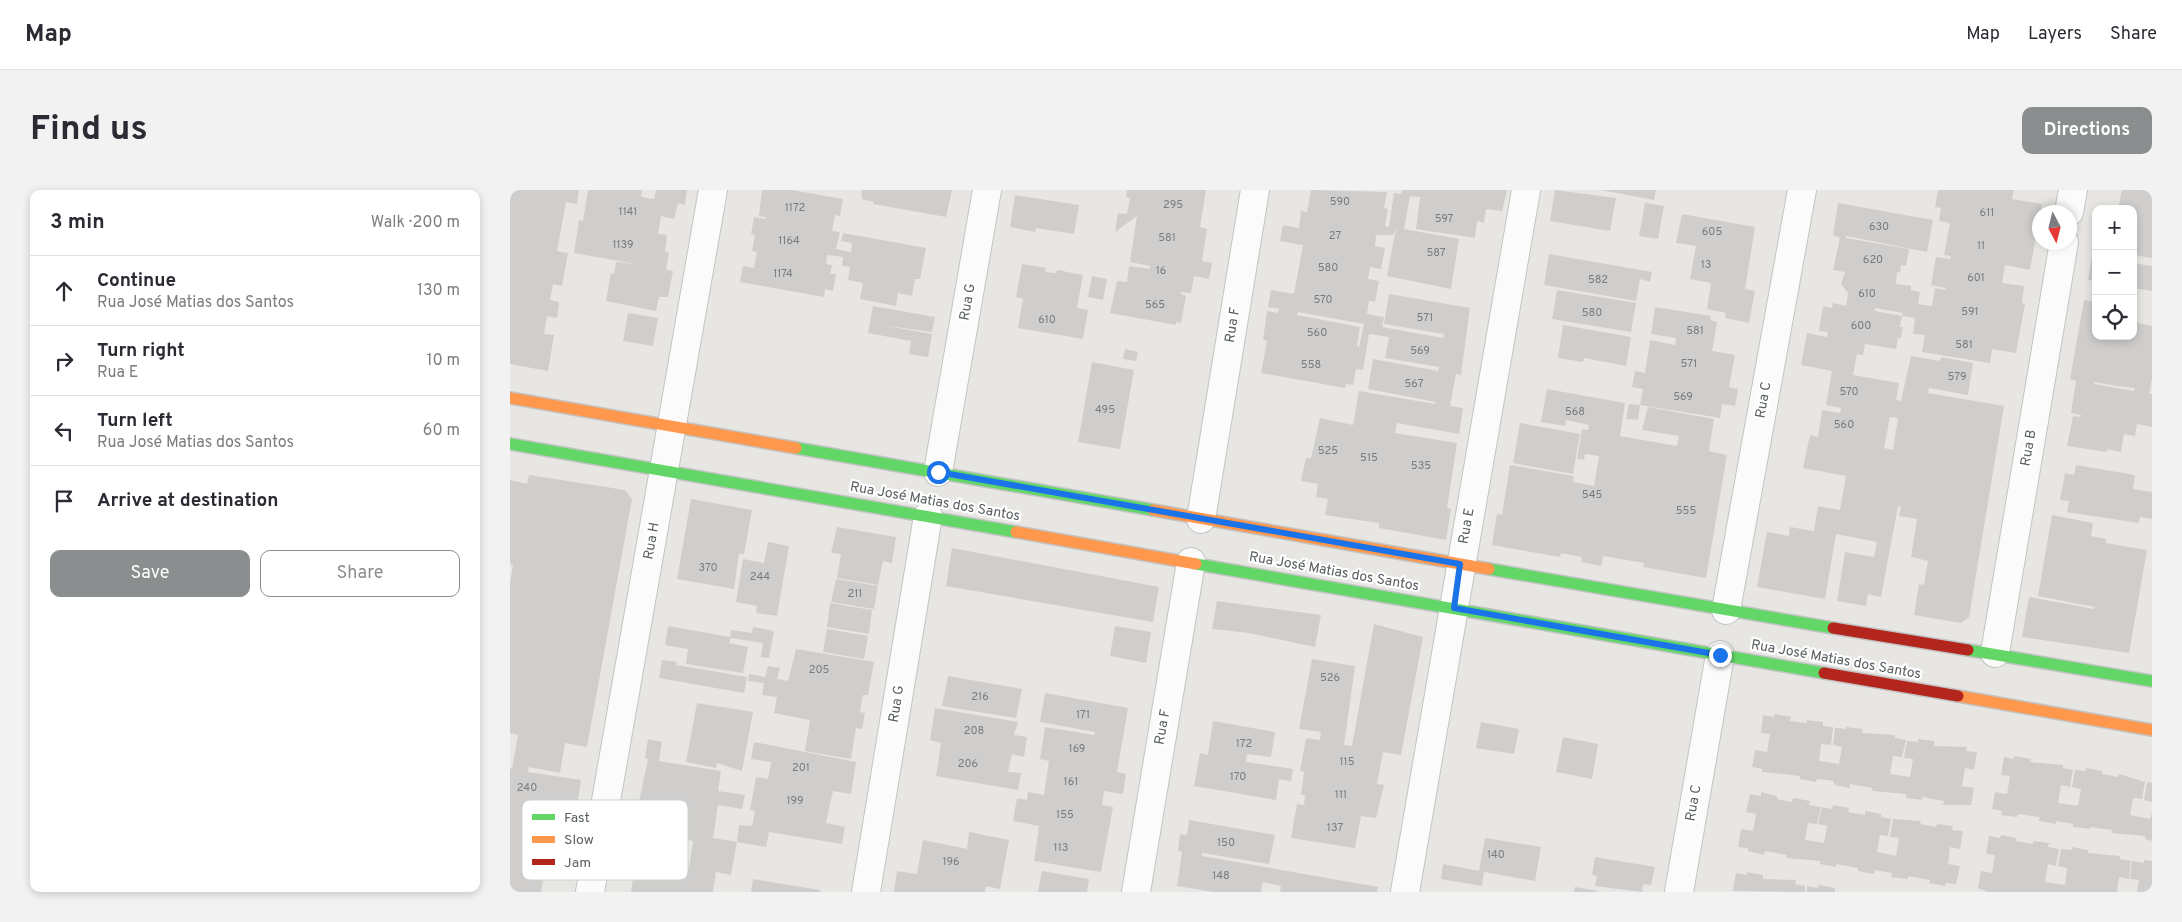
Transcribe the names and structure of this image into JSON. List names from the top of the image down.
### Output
{
  "streets": {
    "main road": ["Rua José Matias dos Santos"],
    "street": [
      "Rua G",
      "Rua F",
      "Rua C",
      "Rua B",
      "Rua E",
      "Rua H"
    ]
  },
  "crossings": [
    ["Rua G", "Rua José Matias dos Santos"],
    ["Rua F", "Rua José Matias dos Santos"],
    ["Rua C", "Rua José Matias dos Santos"],
    ["Rua José Matias dos Santos", "Rua E"],
    ["Rua José Matias dos Santos", "Rua H"]
  ],
  "house_numbers": [
    "590",
    "295",
    "1172",
    "1141",
    "611",
    "597",
    "630",
    "605",
    "27",
    "581",
    "1164",
    "1139",
    "11",
    "587",
    "620",
    "13",
    "580",
    "16",
    "1174",
    "601",
    "582",
    "610",
    "570",
    "565",
    "591",
    "580",
    "571",
    "610",
    "600",
    "581",
    "560",
    "581",
    "569",
    "571",
    "558",
    "579",
    "567",
    "570",
    "569",
    "495",
    "568",
    "560",
    "525",
    "515",
    "535",
    "545",
    "555",
    "370",
    "244",
    "211",
    "205",
    "526",
    "216",
    "171",
    "208",
    "172",
    "169",
    "115",
    "206",
    "201",
    "170",
    "161",
    "240",
    "111",
    "199",
    "155",
    "137",
    "150",
    "113",
    "140",
    "196",
    "148"
  ],
  "legend": ["Fast", "Slow", "Jam"],
  "north": "bottom",
  "page": {
    "header": "Map",
    "nav": ["Map", "Layers", "Share"],
    "buttons": [
      "Directions",
      ["Save", "Share"]
    ],
    "title": "Find us",
    "heading": ["3 min", "Walk · 200 m"],
    "map_buttons": ["+", "−"],
    "list": [
      ["Continue", "Rua José Matias dos Santos", "130 m"],
      ["Turn right", "Rua E", "10 m"],
      ["Turn left", "Rua José Matias dos Santos", "60 m"],
      "Arrive at destination"
    ]
  }
}
